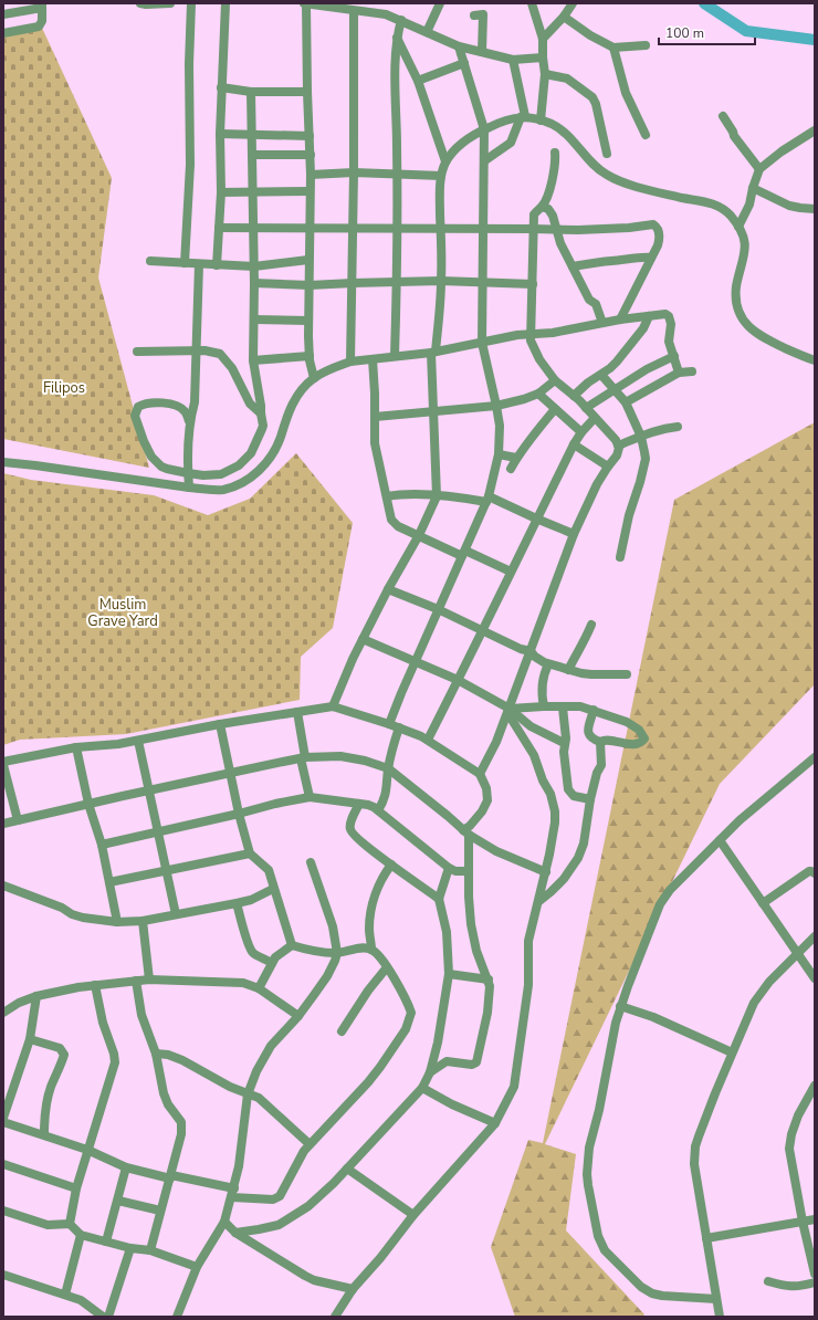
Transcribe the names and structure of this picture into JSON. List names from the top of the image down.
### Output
{
  "parks": ["Filipos", "Muslim Grave Yard"],
  "scale_bar": "100 m"
}
